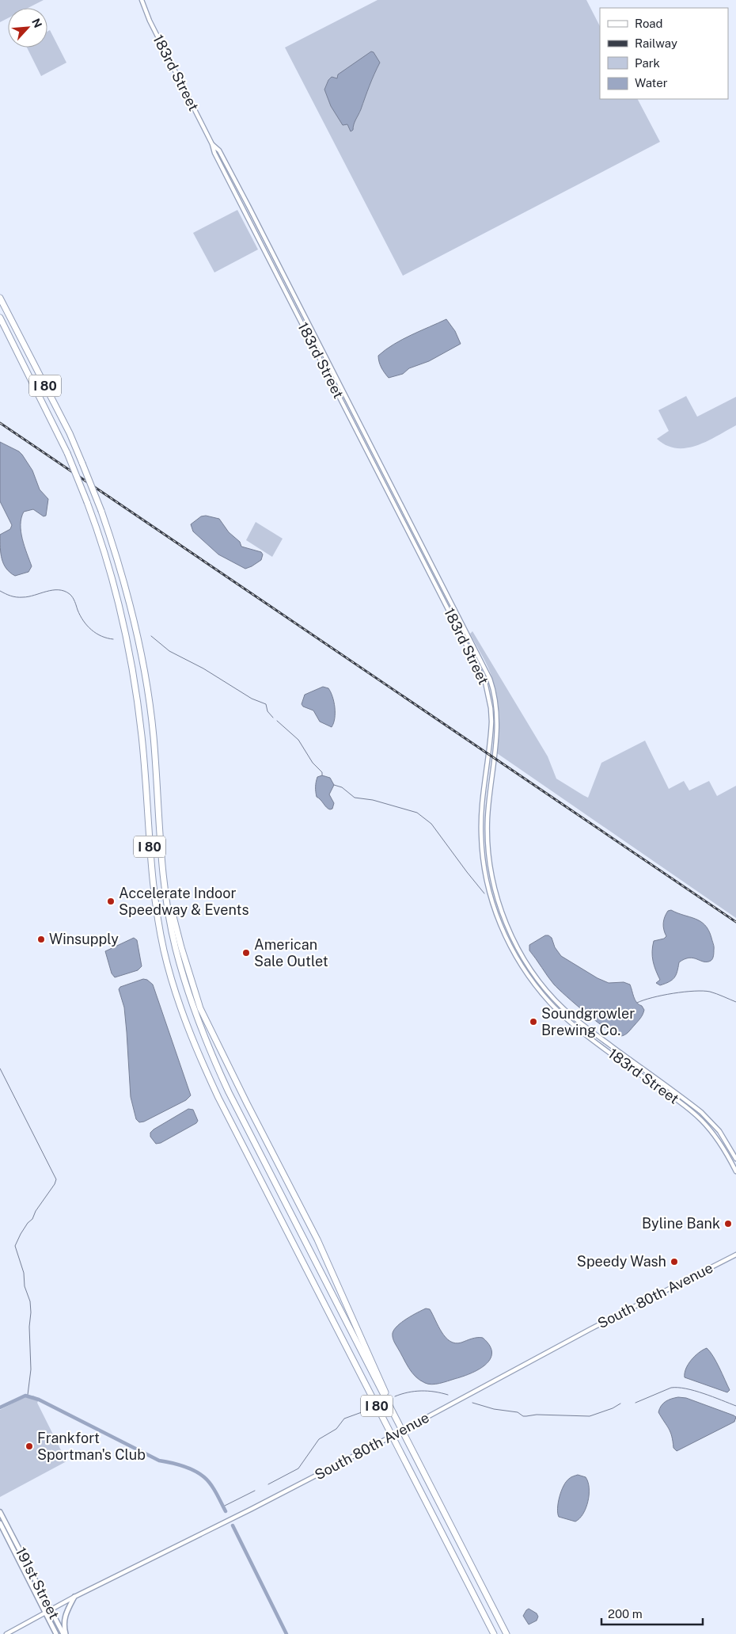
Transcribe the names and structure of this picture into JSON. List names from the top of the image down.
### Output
{
  "streets": {
    "highway": ["I 80"],
    "main road": ["191st Street"],
    "street": ["183rd Street", "South 80th Avenue"]
  },
  "crossings": [
    ["South 80th Avenue", "191st Street"]
  ],
  "places": [
    "Accelerate Indoor Speedway & Events",
    "Winsupply",
    "American Sale Outlet",
    "Soundgrowler Brewing Co.",
    "Byline Bank",
    "Speedy Wash",
    "Frankfort Sportman's Club"
  ],
  "legend": [
    "Road",
    "Railway",
    "Park",
    "Water"
  ],
  "scale_bar": "200 m",
  "north": "top right"
}
